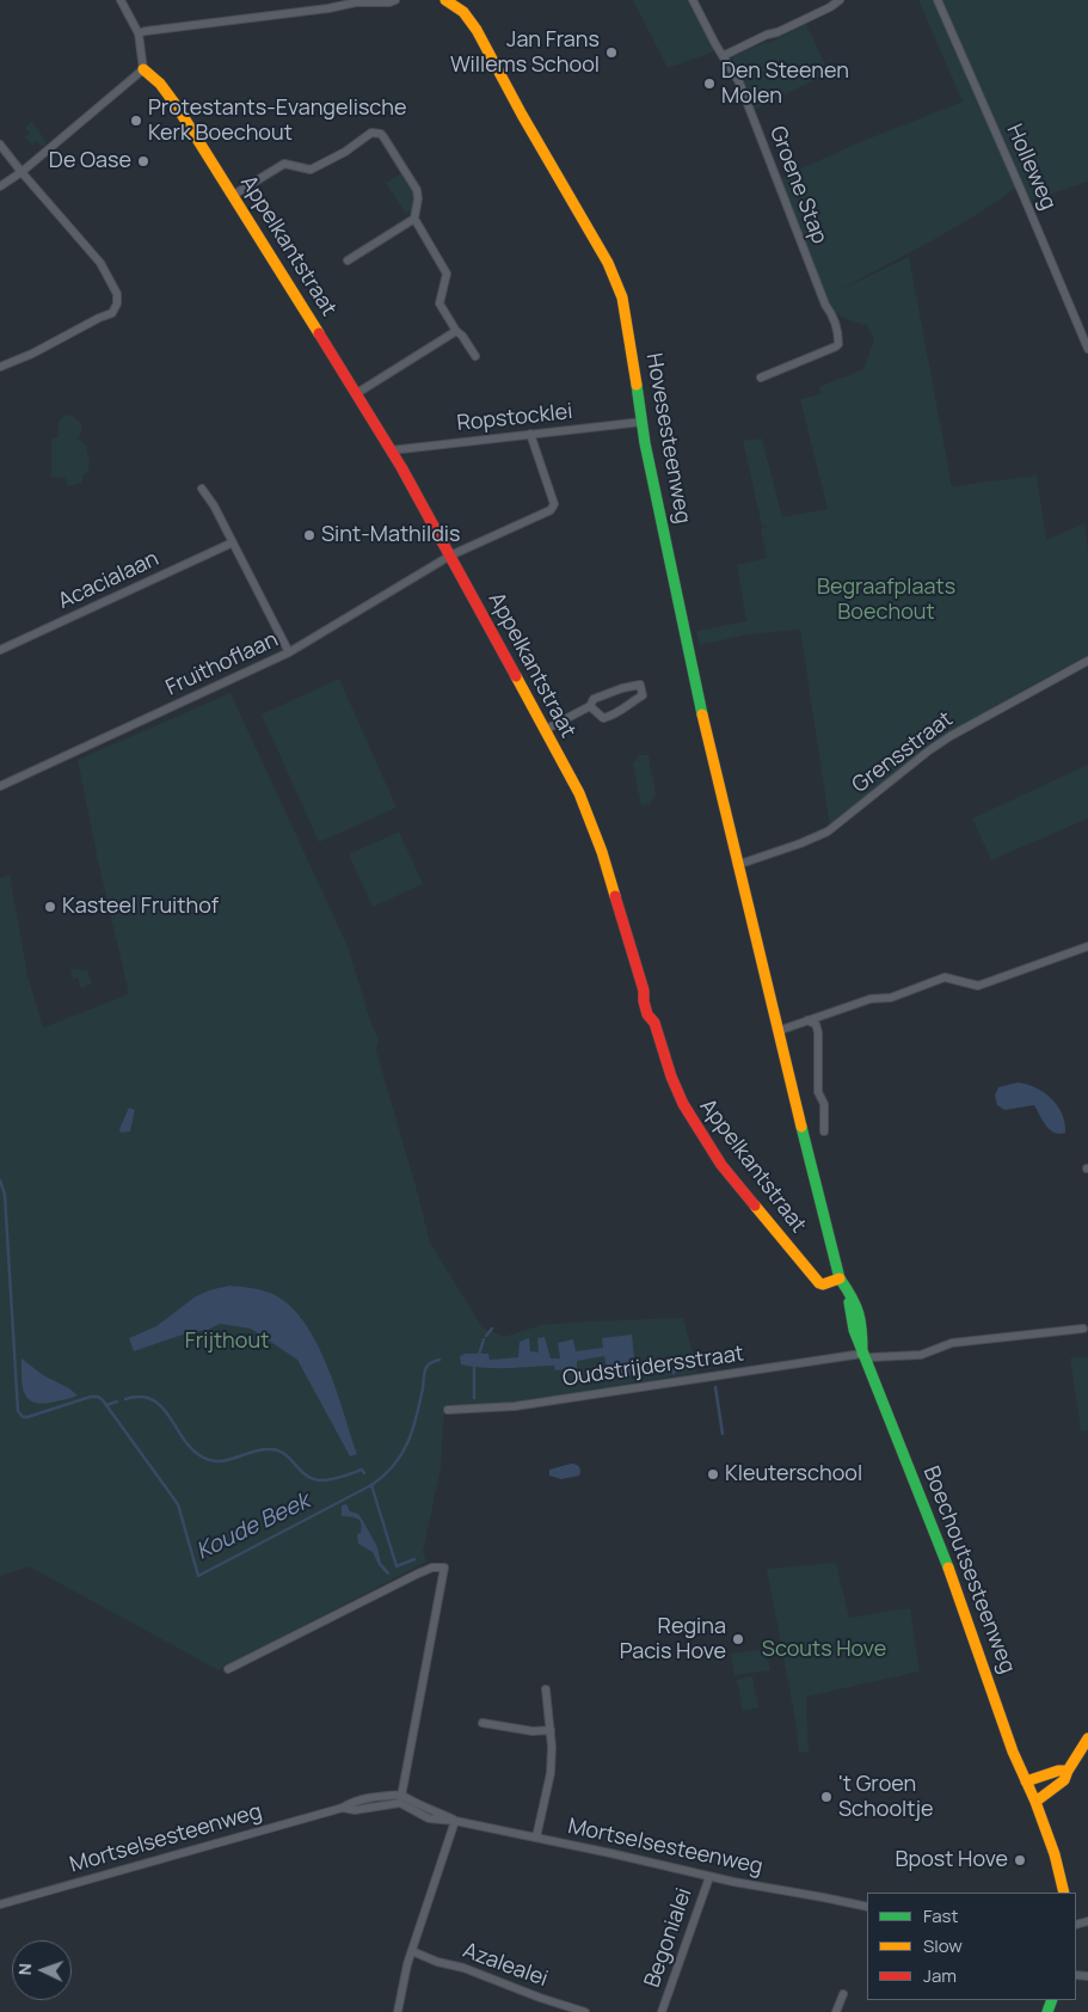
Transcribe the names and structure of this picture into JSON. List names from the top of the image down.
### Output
{
  "streets": {
    "street": [
      "Holleweg",
      "Groene Stap",
      "Appelkantstraat",
      "Ropstocklei",
      "Hovesesteenweg",
      "Acacialaan",
      "Fruithoflaan",
      "Grensstraat",
      "Oudstrijdersstraat",
      "Boechoutsesteenweg",
      "Mortselsesteenweg",
      "Begonialei",
      "Azalealei"
    ]
  },
  "crossings": [
    ["Appelkantstraat", "Ropstocklei"],
    ["Appelkantstraat", "Fruithoflaan"],
    ["Appelkantstraat", "Boechoutsesteenweg"],
    ["Ropstocklei", "Hovesesteenweg"],
    ["Ropstocklei", "Fruithoflaan"],
    ["Hovesesteenweg", "Grensstraat"],
    ["Hovesesteenweg", "Boechoutsesteenweg"],
    ["Oudstrijdersstraat", "Boechoutsesteenweg"],
    ["Mortselsesteenweg", "Begonialei"]
  ],
  "water": ["Koude Beek"],
  "parks": ["Begraafplaats Boechout", "Frijthout", "Scouts Hove"],
  "places": [
    "Jan Frans Willems School",
    "Den Steenen Molen",
    "Protestants-Evangelische Kerk Boechout",
    "De Oase",
    "Sint-Mathildis",
    "Kasteel Fruithof",
    "Kleuterschool",
    "Regina Pacis Hove",
    "'t Groen Schooltje",
    "Bpost Hove"
  ],
  "legend": ["Fast", "Slow", "Jam"],
  "north": "left"
}
